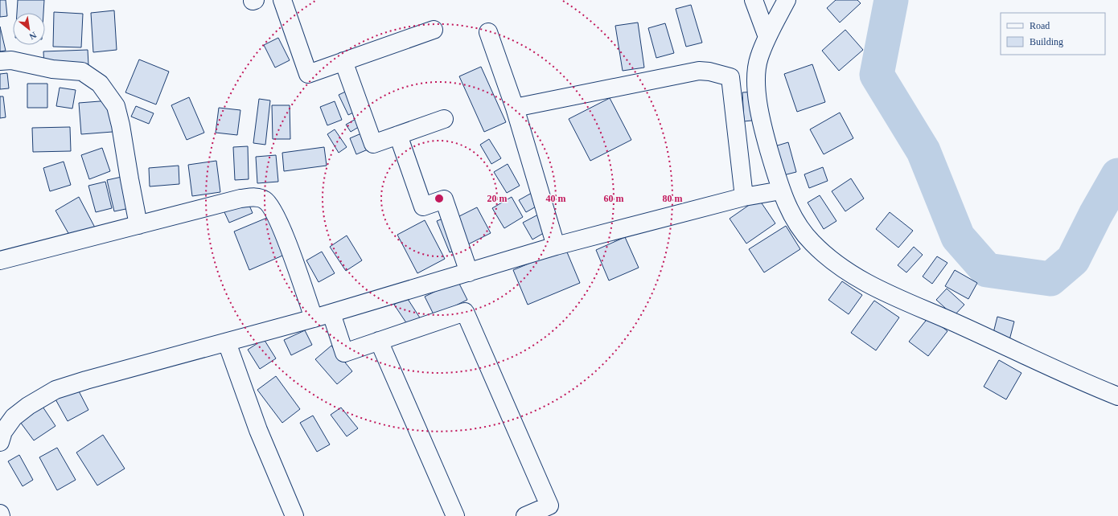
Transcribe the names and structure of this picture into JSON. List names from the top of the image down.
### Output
{
  "legend": ["Road", "Building"],
  "north": "bottom right",
  "rings": [
    "20 m",
    "40 m",
    "60 m",
    "80 m"
  ]
}
